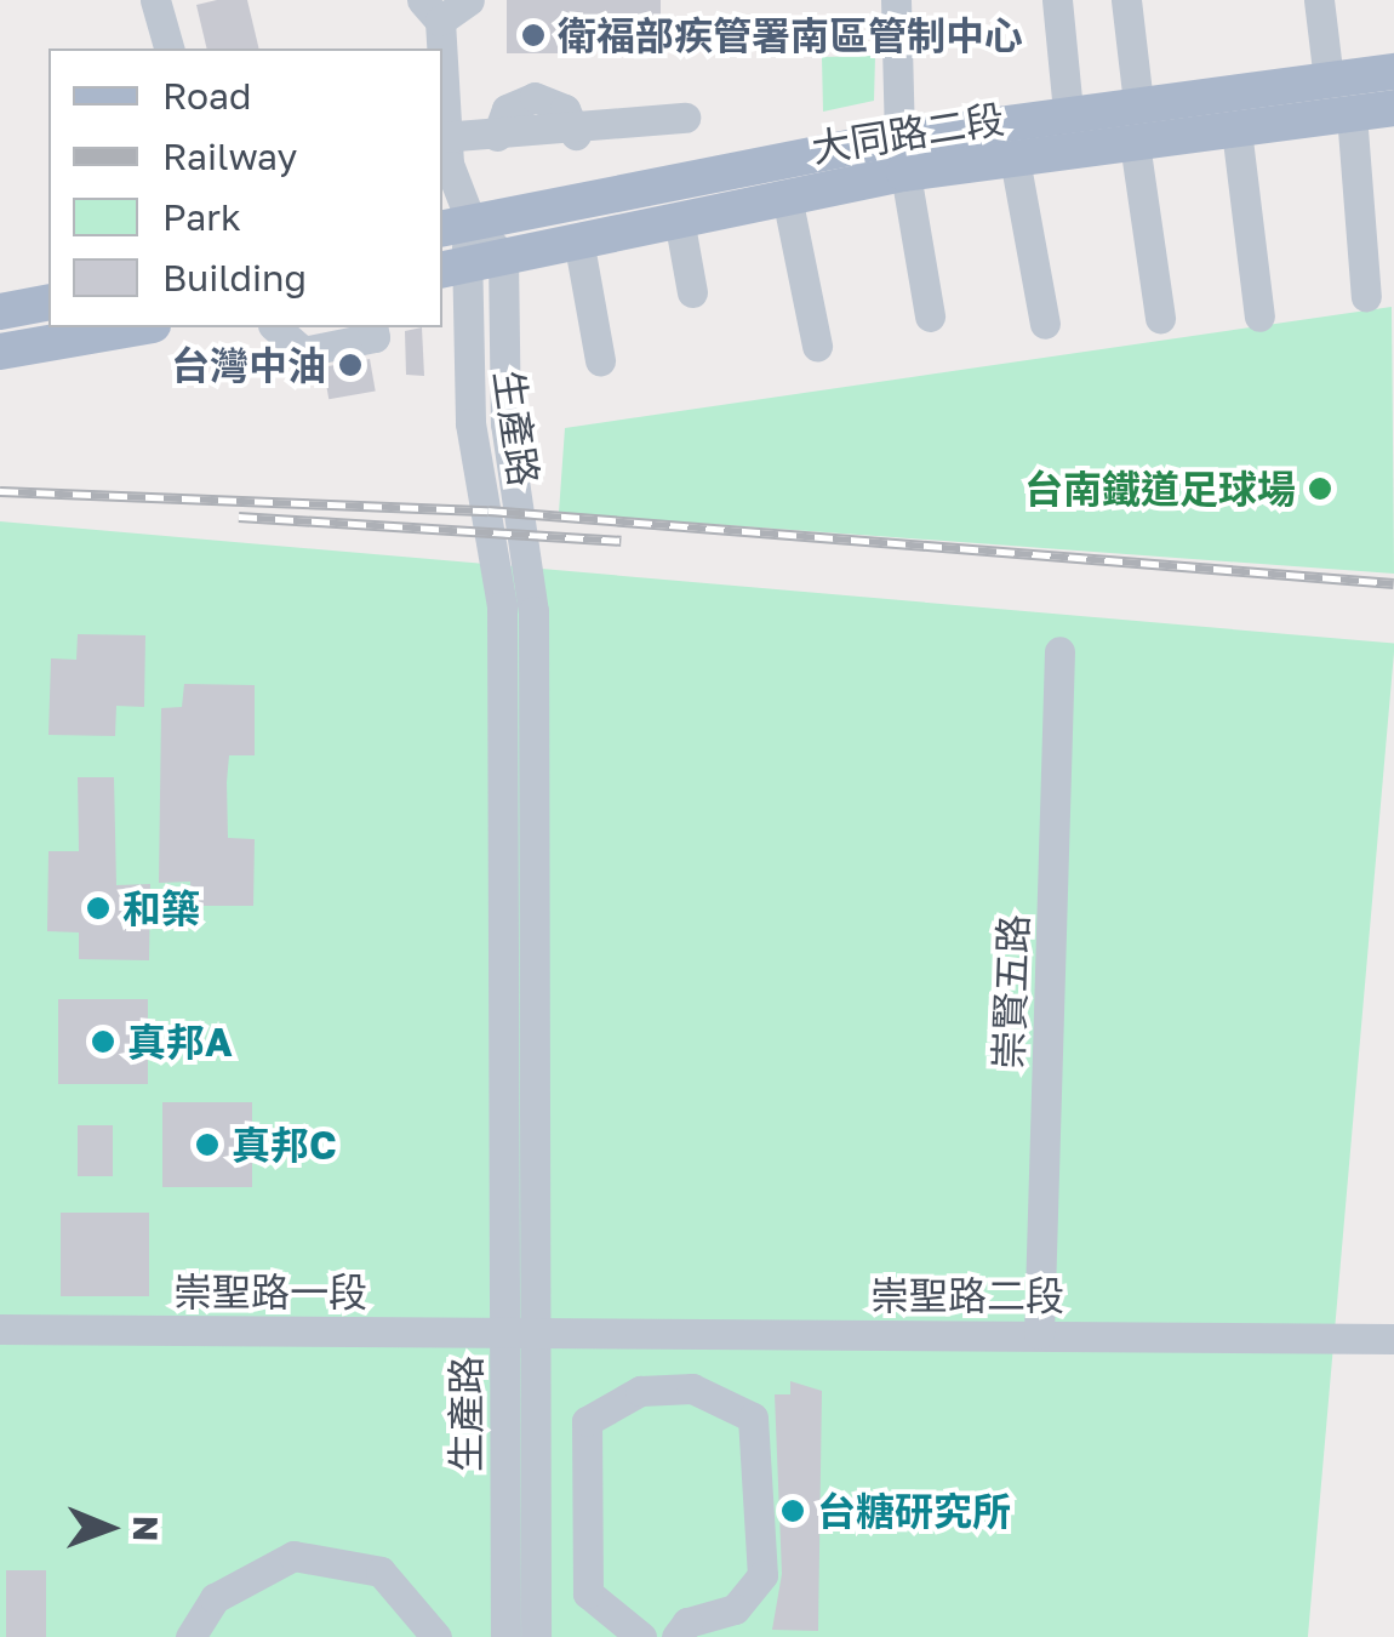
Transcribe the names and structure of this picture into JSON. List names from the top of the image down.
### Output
{
  "streets": {
    "main road": ["大同路二段"],
    "street": [
      "生產路",
      "崇賢五路",
      "崇聖路一段",
      "崇聖路二段"
    ]
  },
  "crossings": [
    ["大同路二段", "生產路"],
    ["生產路", "崇聖路一段"],
    ["生產路", "崇聖路二段"],
    ["崇賢五路", "崇聖路二段"],
    ["崇聖路一段", "崇聖路二段"]
  ],
  "places": [
    "衛福部疾管署南區管制中心",
    "台灣中油",
    "台南鐵道足球場",
    "和築",
    "真邦A",
    "真邦C",
    "台糖研究所"
  ],
  "legend": [
    "Road",
    "Railway",
    "Park",
    "Building"
  ],
  "north": "right"
}
